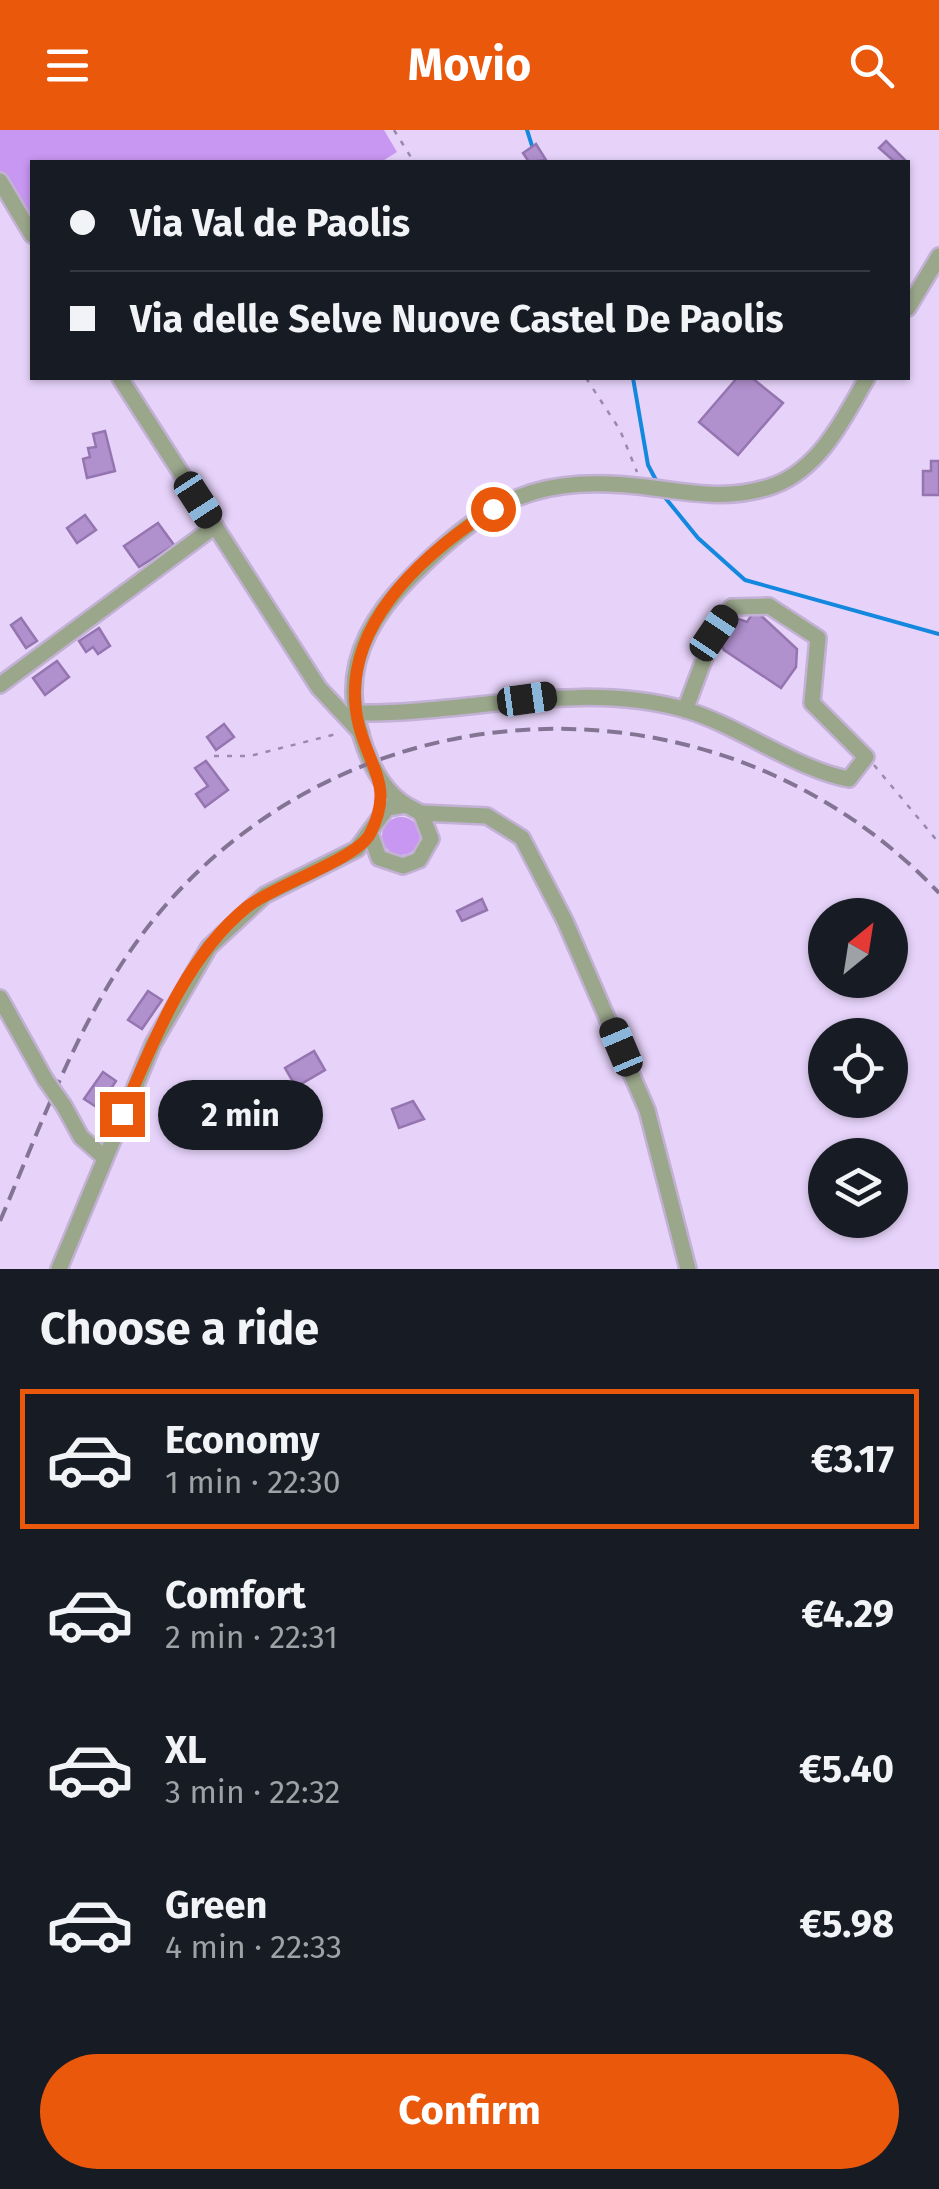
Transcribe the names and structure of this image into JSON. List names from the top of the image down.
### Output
{
  "north": "top right",
  "page": {
    "header": "Movio",
    "banner": ["Via Val de Paolis", "Via delle Selve Nuove Castel De Paolis"],
    "bubble": "2 min",
    "heading": "Choose a ride",
    "list": [
      {
        "name": "Economy",
        "note": "1 min · 22:30",
        "value": "€3.17"
      },
      {
        "name": "Comfort",
        "note": "2 min · 22:31",
        "value": "€4.29"
      },
      {
        "name": "XL",
        "note": "3 min · 22:32",
        "value": "€5.40"
      },
      {
        "name": "Green",
        "note": "4 min · 22:33",
        "value": "€5.98"
      }
    ],
    "buttons": "Confirm"
  }
}
